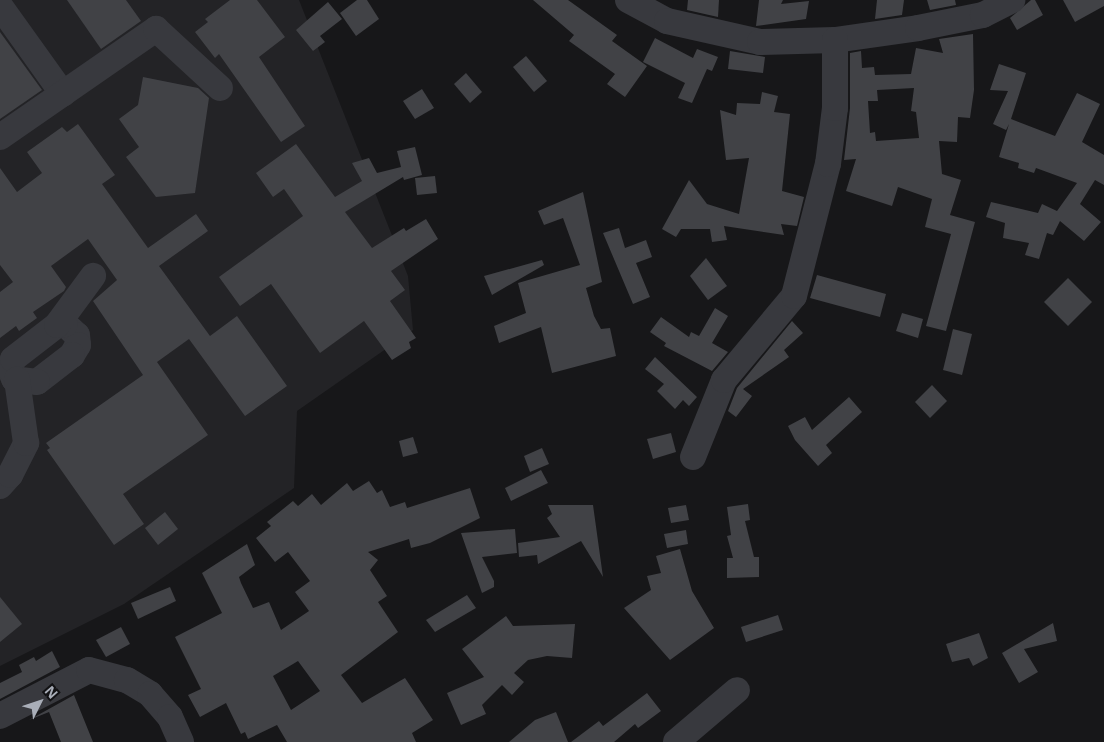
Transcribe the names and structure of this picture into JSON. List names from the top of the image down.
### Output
{
  "north": "top right"
}
